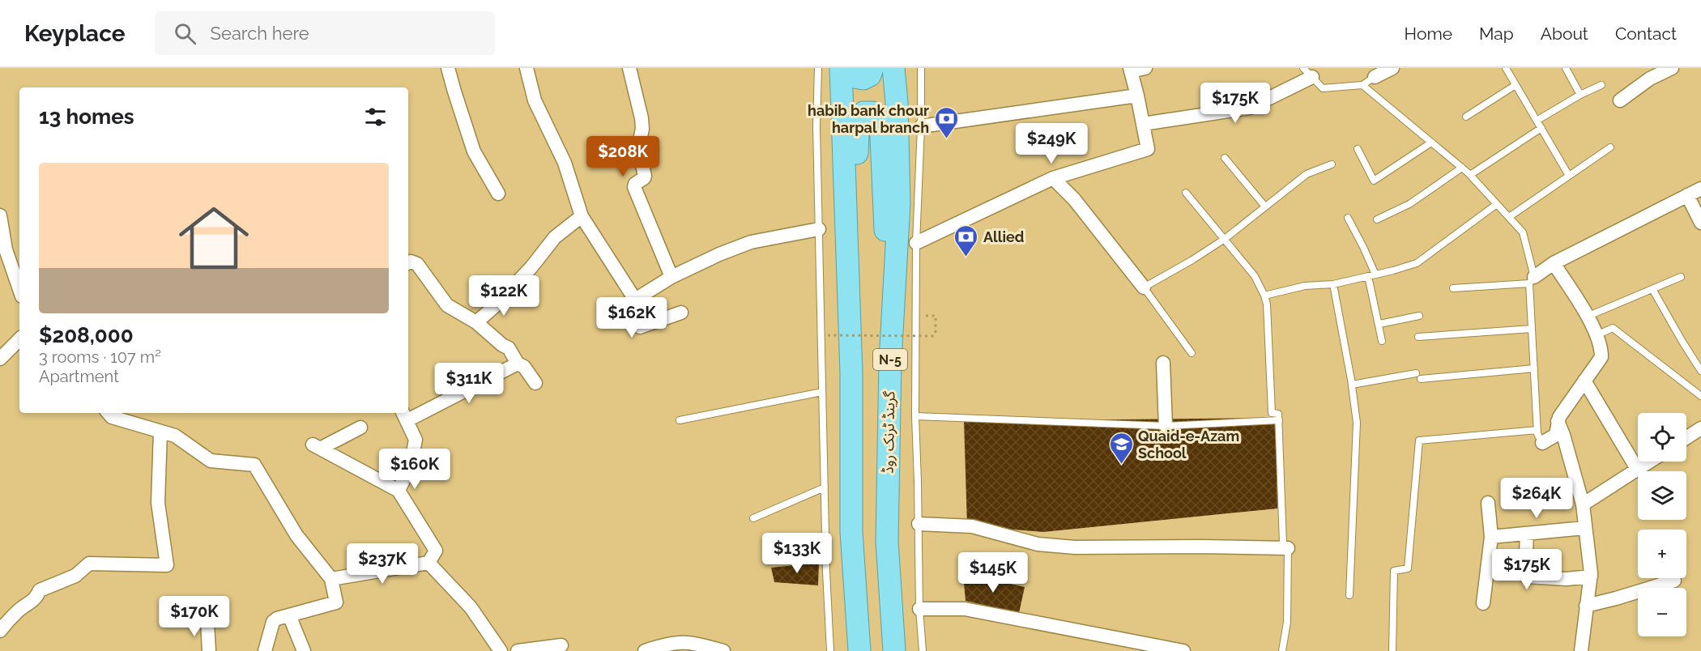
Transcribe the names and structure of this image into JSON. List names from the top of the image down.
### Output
{
  "streets": {
    "highway": ["N-5", "گرینڈ ٹرنک روڈ"]
  },
  "places": {
    "bank": ["habib bank chour harpal branch", "Allied"],
    "school or university": ["Quaid-e-Azam School"]
  },
  "page": {
    "header": "Keyplace",
    "search": "Search here",
    "nav": [
      "Home",
      "Map",
      "About",
      "Contact"
    ],
    "price": [
      "$175K",
      "$249K",
      "$208K",
      "$122K",
      "$162K",
      "$311K",
      "$160K",
      "$264K",
      "$133K",
      "$237K",
      "$175K",
      "$145K",
      "$170K"
    ],
    "heading": "13 homes",
    "list": [
      {
        "name": "$208,000",
        "note": "3 rooms · 107 m² · Apartment"
      }
    ],
    "map_buttons": ["+", "−"]
  }
}
